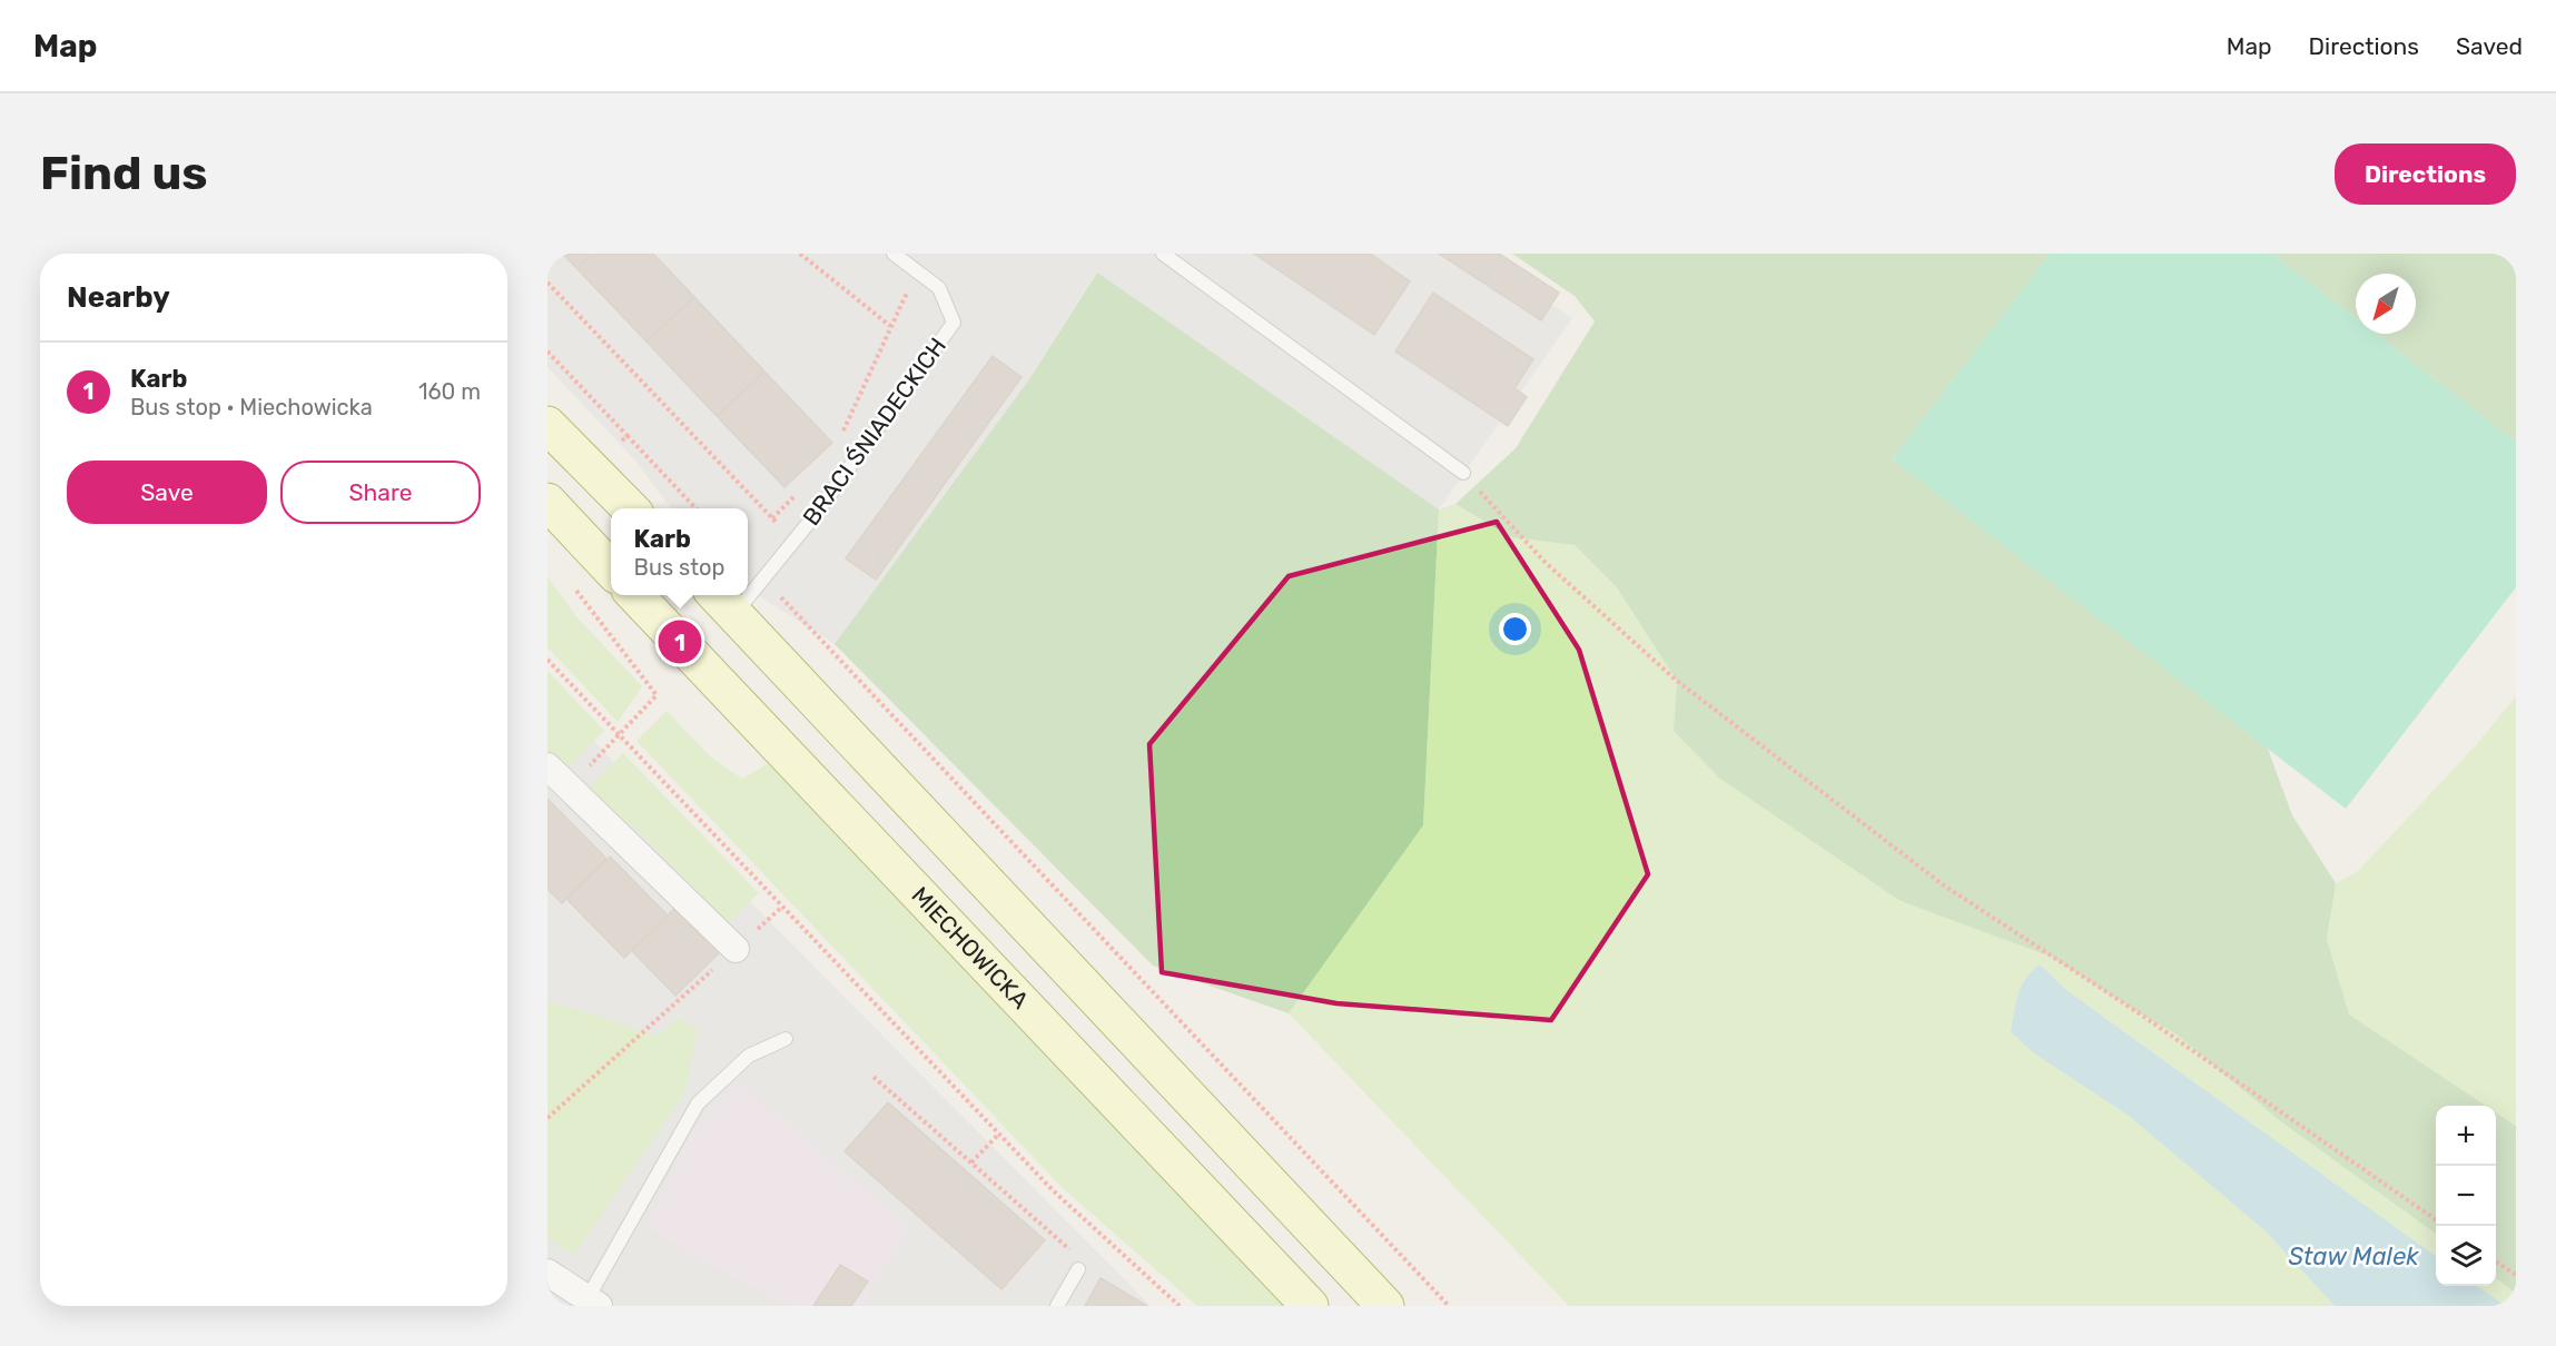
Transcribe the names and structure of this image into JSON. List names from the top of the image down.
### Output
{
  "streets": {
    "main road": ["MIECHOWICKA"],
    "lane": ["BRACI ŚNIADECKICH"]
  },
  "water": ["Staw Malek"],
  "north": "bottom left",
  "page": {
    "header": "Map",
    "nav": ["Map", "Directions", "Saved"],
    "buttons": [
      "Directions",
      ["Save", "Share"]
    ],
    "title": "Find us",
    "heading": "Nearby",
    "list": [
      {
        "mark": "1",
        "name": "Karb",
        "note": "Bus stop · Miechowicka",
        "value": "160 m"
      }
    ],
    "popup": ["Karb", "Bus stop"],
    "pins": "1",
    "map_buttons": ["+", "−"]
  }
}
